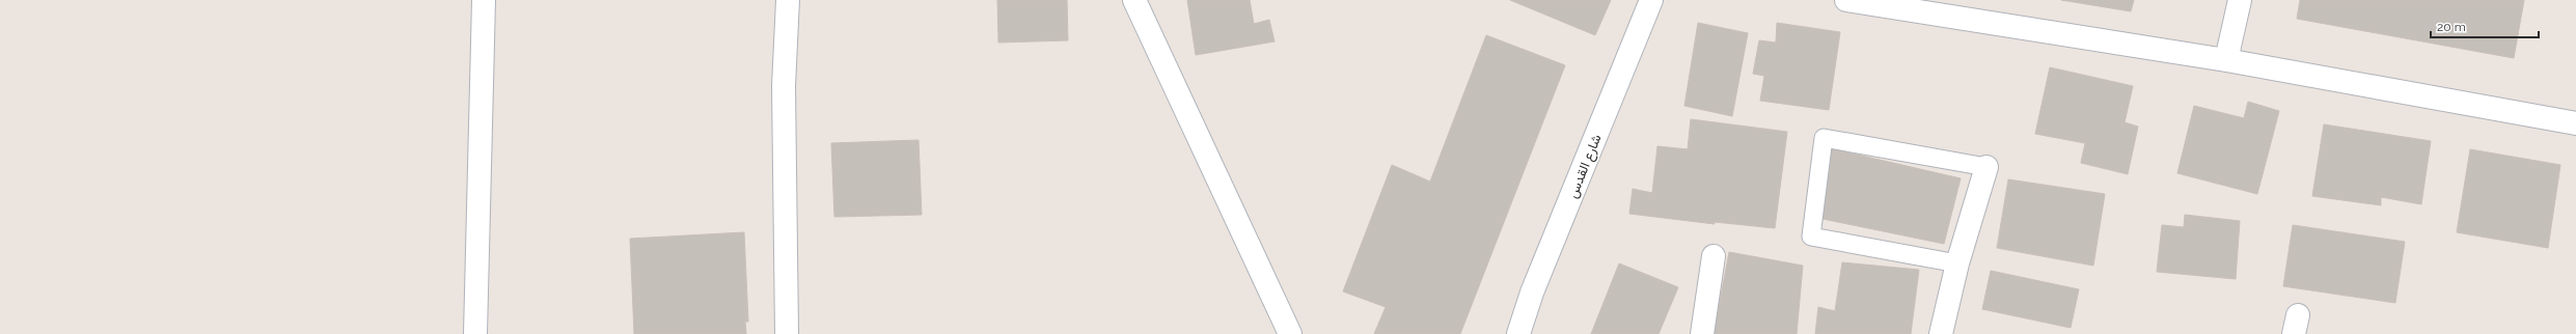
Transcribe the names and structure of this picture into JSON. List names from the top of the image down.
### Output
{
  "streets": {
    "street": ["شارع القدس"]
  },
  "scale_bar": "20 m"
}
